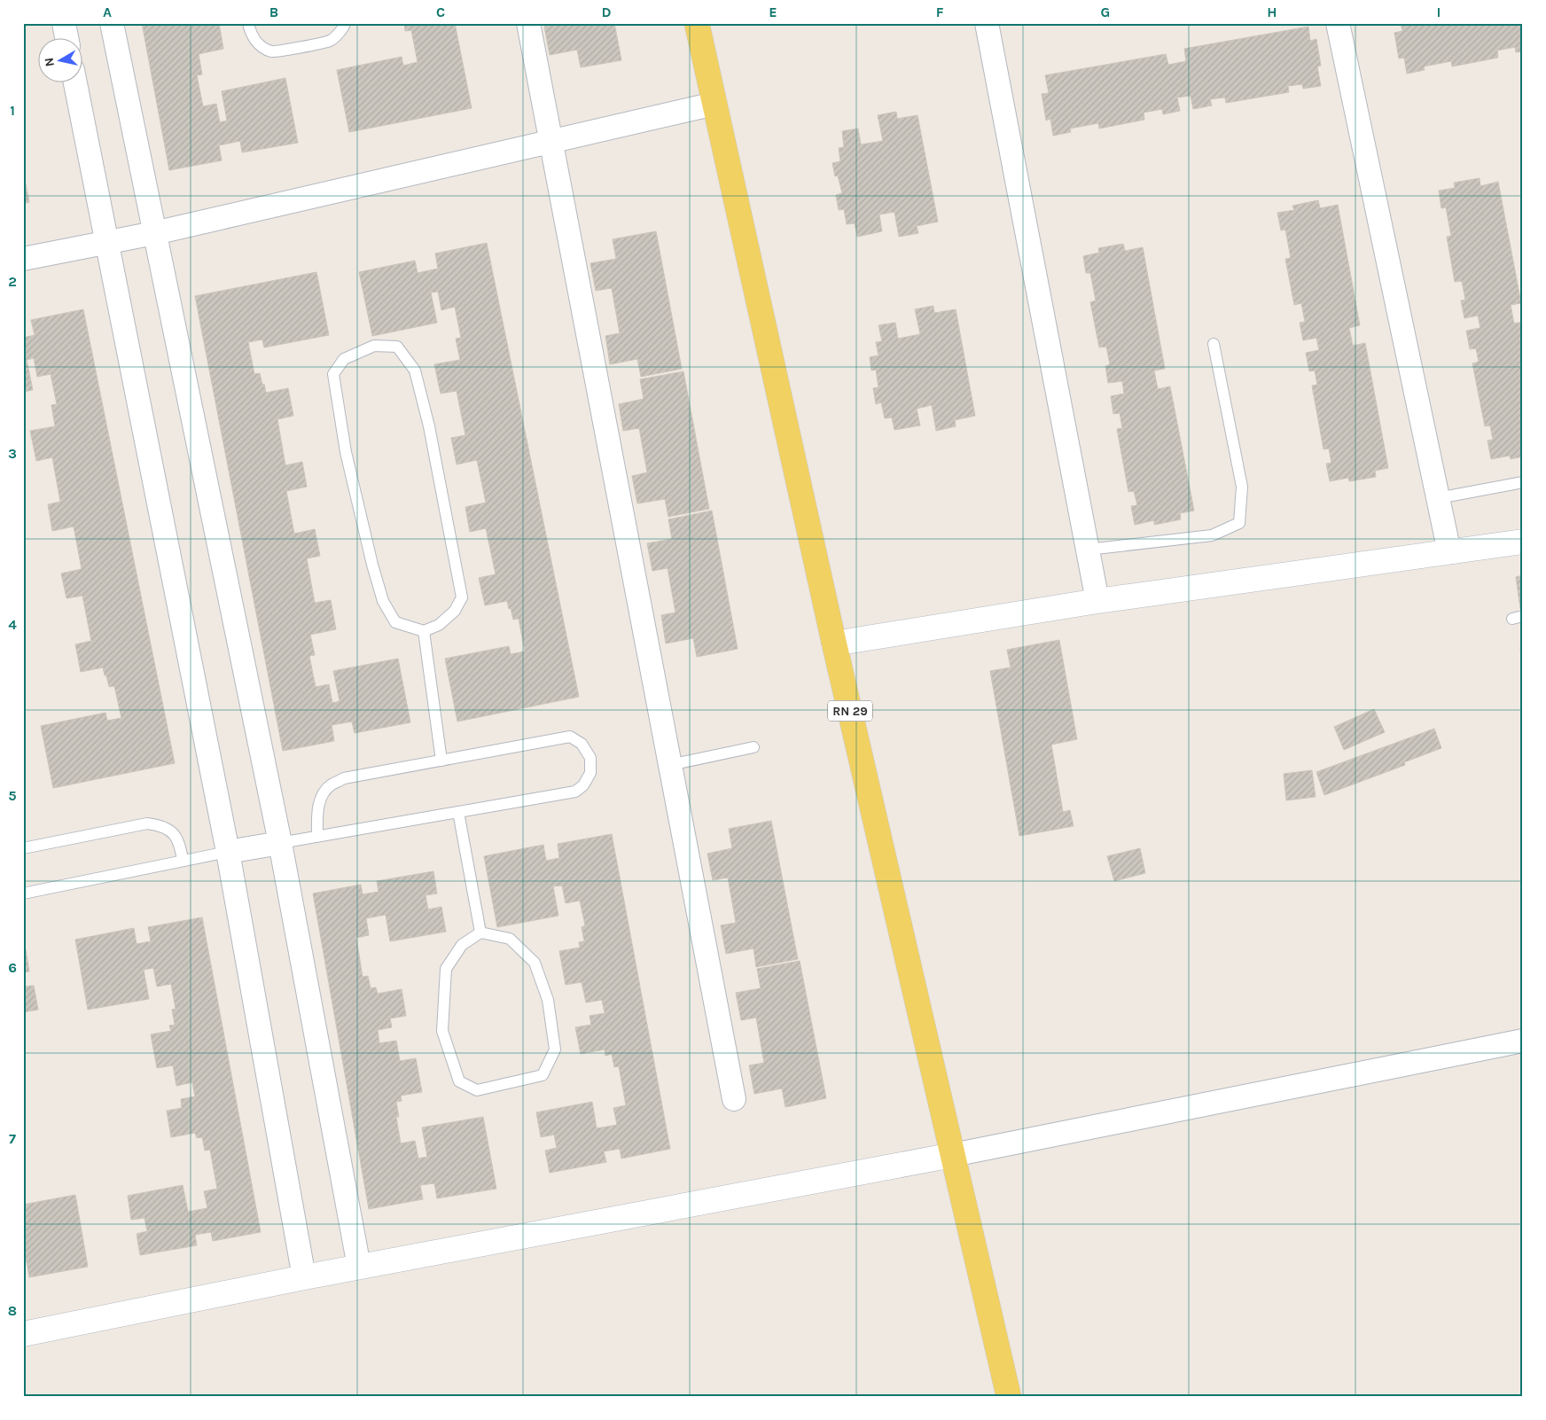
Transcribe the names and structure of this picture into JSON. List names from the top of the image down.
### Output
{
  "streets": {
    "main road": ["RN 29"]
  },
  "north": "left",
  "grid": {
    "columns": [
      "A",
      "B",
      "C",
      "D",
      "E",
      "F",
      "G",
      "H",
      "I"
    ],
    "rows": [
      "1",
      "2",
      "3",
      "4",
      "5",
      "6",
      "7",
      "8"
    ]
  }
}
